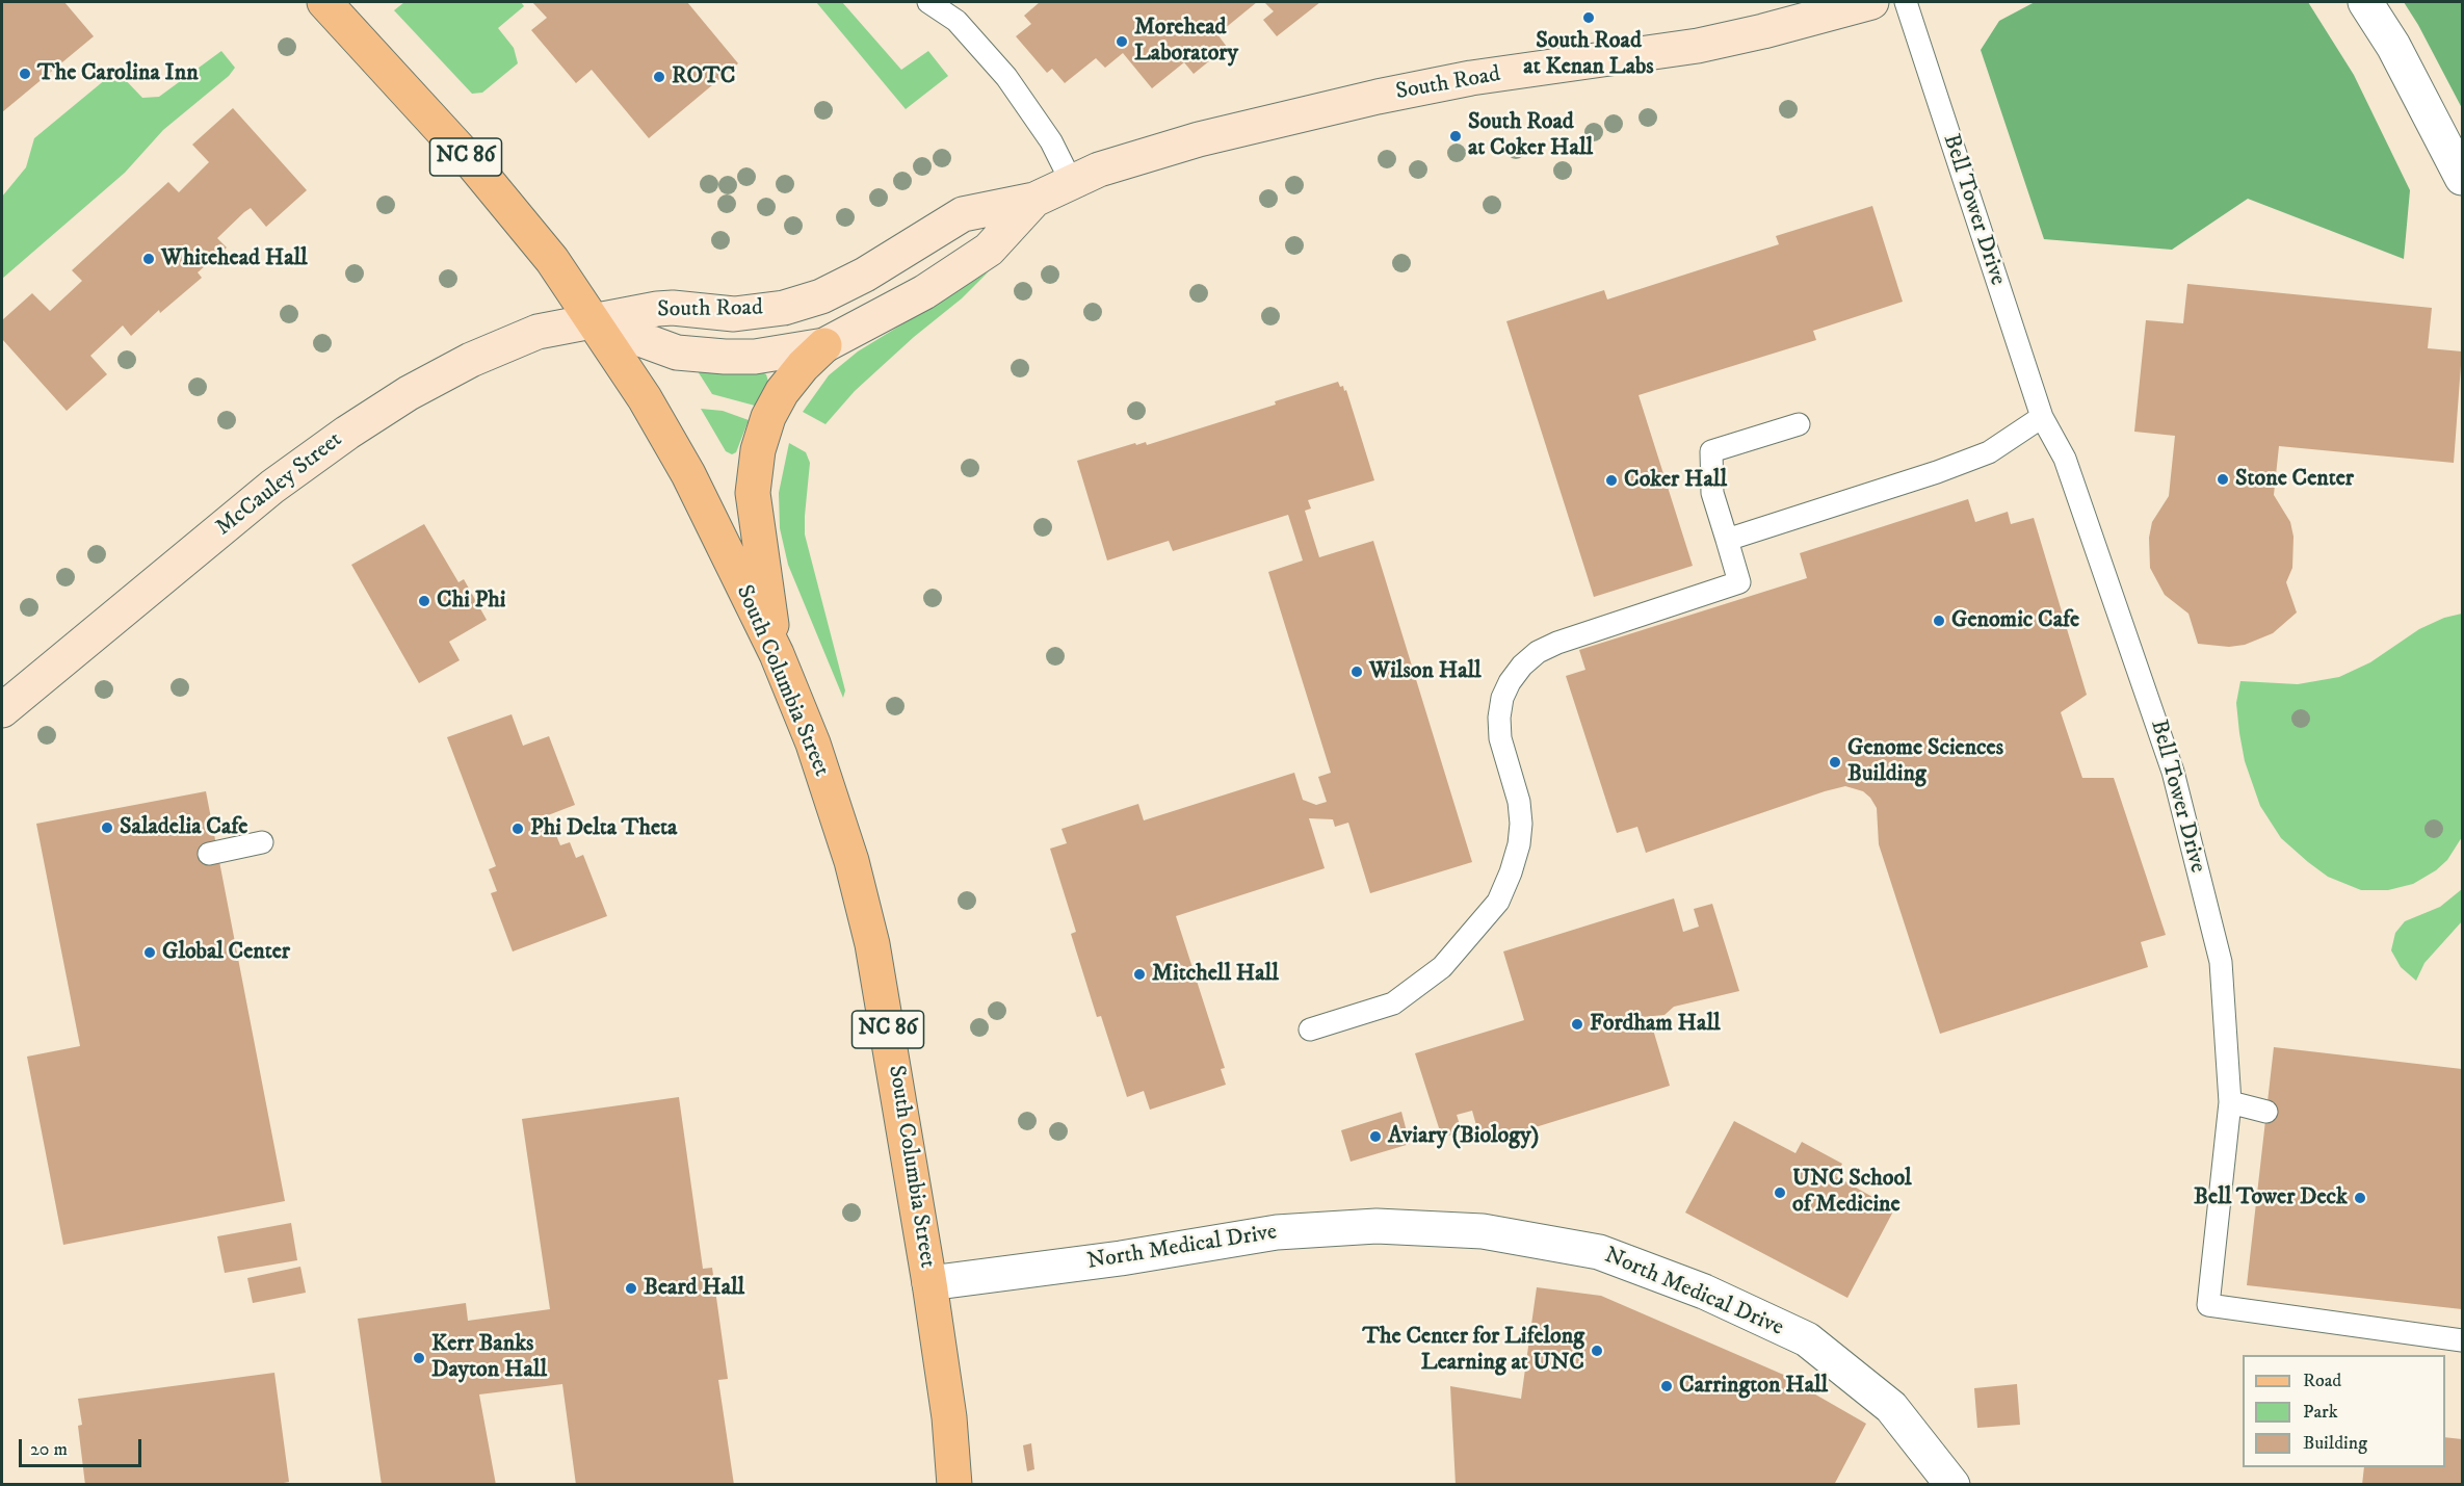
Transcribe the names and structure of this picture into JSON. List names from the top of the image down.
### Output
{
  "streets": {
    "main road": [
      "South Road",
      "NC 86",
      "McCauley Street",
      "South Columbia Street"
    ],
    "street": ["North Medical Drive"],
    "lane": ["Bell Tower Drive"]
  },
  "crossings": [
    ["South Road", "McCauley Street"],
    ["South Road", "South Columbia Street"],
    ["McCauley Street", "South Columbia Street"],
    ["South Columbia Street", "North Medical Drive"]
  ],
  "places": [
    "South Road at Kenan Labs",
    "Morehead Laboratory",
    "The Carolina Inn",
    "ROTC",
    "South Road at Coker Hall",
    "Whitehead Hall",
    "Stone Center",
    "Coker Hall",
    "Chi Phi",
    "Genomic Cafe",
    "Wilson Hall",
    "Genome Sciences Building",
    "Saladelia Cafe",
    "Phi Delta Theta",
    "Global Center",
    "Mitchell Hall",
    "Fordham Hall",
    "Aviary (Biology)",
    "UNC School of Medicine",
    "Bell Tower Deck",
    "Beard Hall",
    "The Center for Lifelong Learning at UNC",
    "Kerr Banks Dayton Hall",
    "Carrington Hall"
  ],
  "legend": ["Road", "Park", "Building"],
  "scale_bar": "20 m"
}
